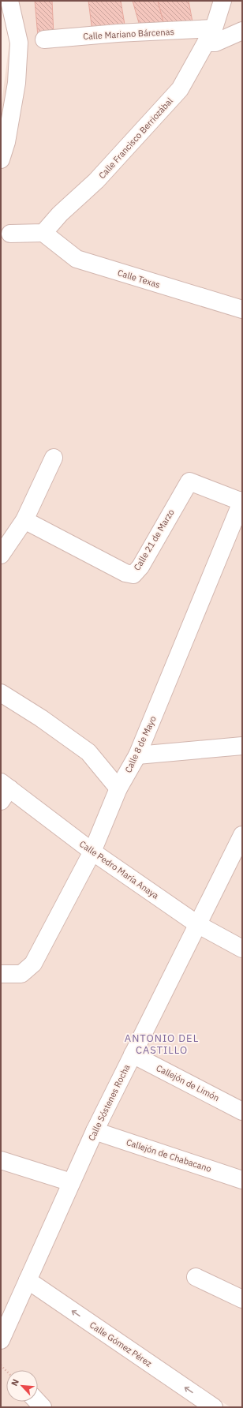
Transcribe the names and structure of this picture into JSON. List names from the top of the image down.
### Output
{
  "streets": {
    "street": [
      "Calle Mariano Bárcenas",
      "Calle Francisco Berriozábal",
      "Calle Texas",
      "Calle 21 de Marzo",
      "Calle 8 de Mayo",
      "Calle Pedro María Anaya",
      "Callejón de Limón",
      "Calle Sóstenes Rocha",
      "Callejón de Chabacano",
      "Calle Gómez Pérez"
    ]
  },
  "crossings": [
    ["Calle Mariano Bárcenas", "Calle Francisco Berriozábal"],
    ["Calle Francisco Berriozábal", "Calle Texas"],
    ["Calle 21 de Marzo", "Calle 8 de Mayo"],
    ["Calle 8 de Mayo", "Calle Pedro María Anaya"],
    ["Calle Pedro María Anaya", "Calle Sóstenes Rocha"],
    ["Callejón de Limón", "Calle Sóstenes Rocha"],
    ["Calle Sóstenes Rocha", "Callejón de Chabacano"],
    ["Calle Sóstenes Rocha", "Calle Gómez Pérez"]
  ],
  "one_way": ["Calle Gómez Pérez"],
  "districts": ["ANTONIO DEL CASTILLO"],
  "north": "top left"
}
